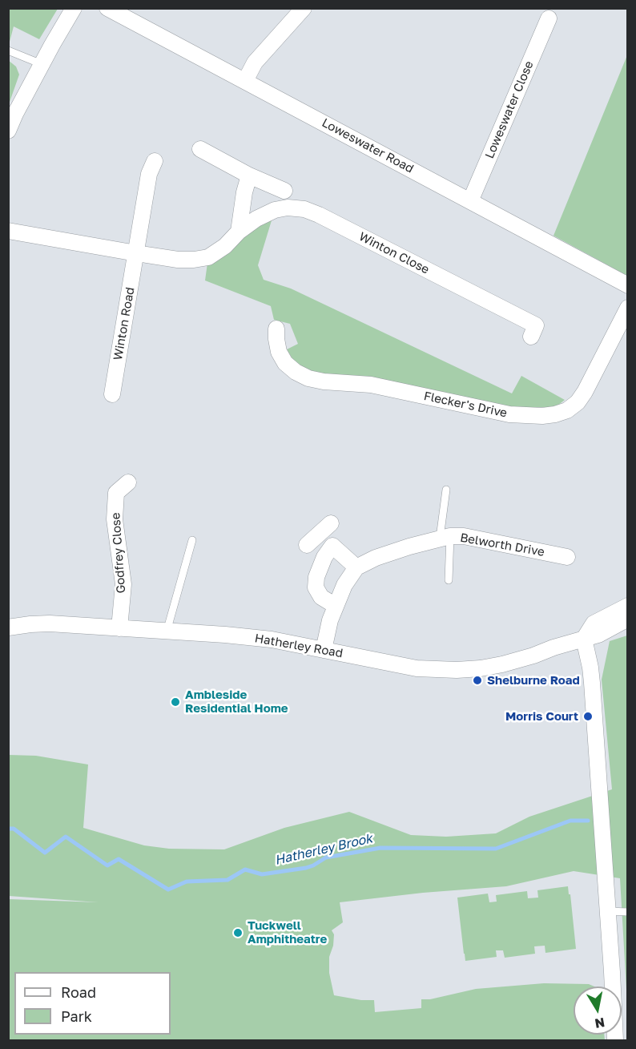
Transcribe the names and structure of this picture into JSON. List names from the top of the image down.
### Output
{
  "streets": {
    "street": [
      "Loweswater Close",
      "Loweswater Road",
      "Winton Close",
      "Winton Road",
      "Flecker's Drive",
      "Belworth Drive",
      "Godfrey Close",
      "Hatherley Road"
    ]
  },
  "crossings": [
    ["Loweswater Close", "Loweswater Road"],
    ["Winton Close", "Winton Road"],
    ["Godfrey Close", "Hatherley Road"]
  ],
  "water": ["Hatherley Brook"],
  "places": [
    "Shelburne Road",
    "Ambleside Residential Home",
    "Morris Court",
    "Tuckwell Amphitheatre"
  ],
  "legend": ["Road", "Park"],
  "north": "bottom"
}
